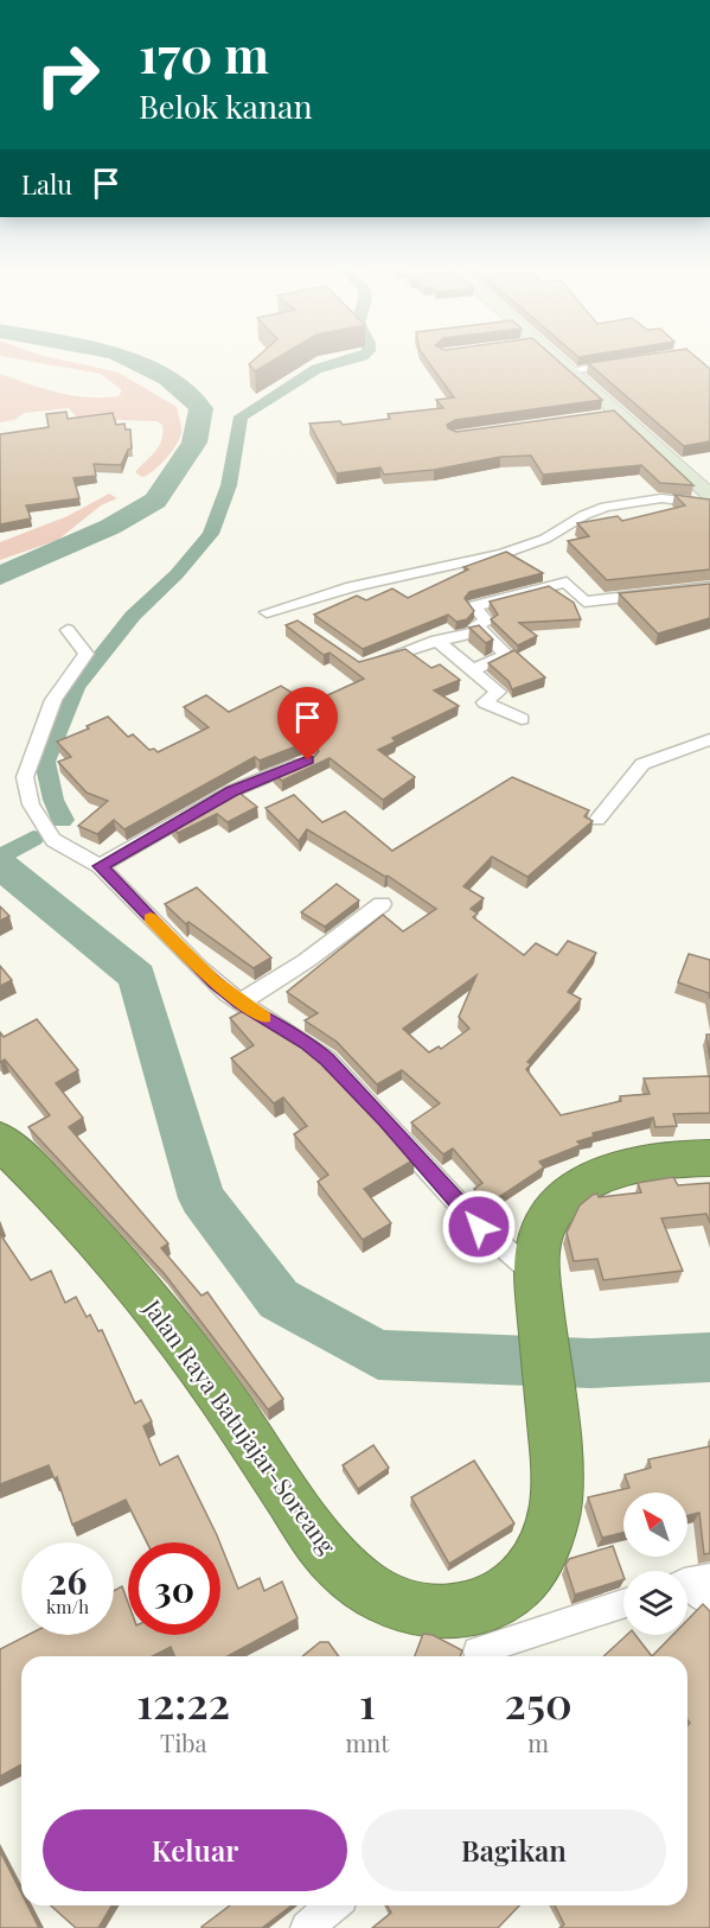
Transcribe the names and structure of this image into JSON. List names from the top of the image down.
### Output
{
  "streets": {
    "highway": ["Jalan Raya Batujajar-Soreang"]
  },
  "north": "top left",
  "page": {
    "turn": ["170 m", "Belok kanan"],
    "then": "Lalu",
    "speed": "26 km/h",
    "limit": "30",
    "eta": [
      "12:22",
      "Tiba",
      "1",
      "mnt",
      "250",
      "m"
    ],
    "buttons": ["Keluar", "Bagikan"]
  }
}
